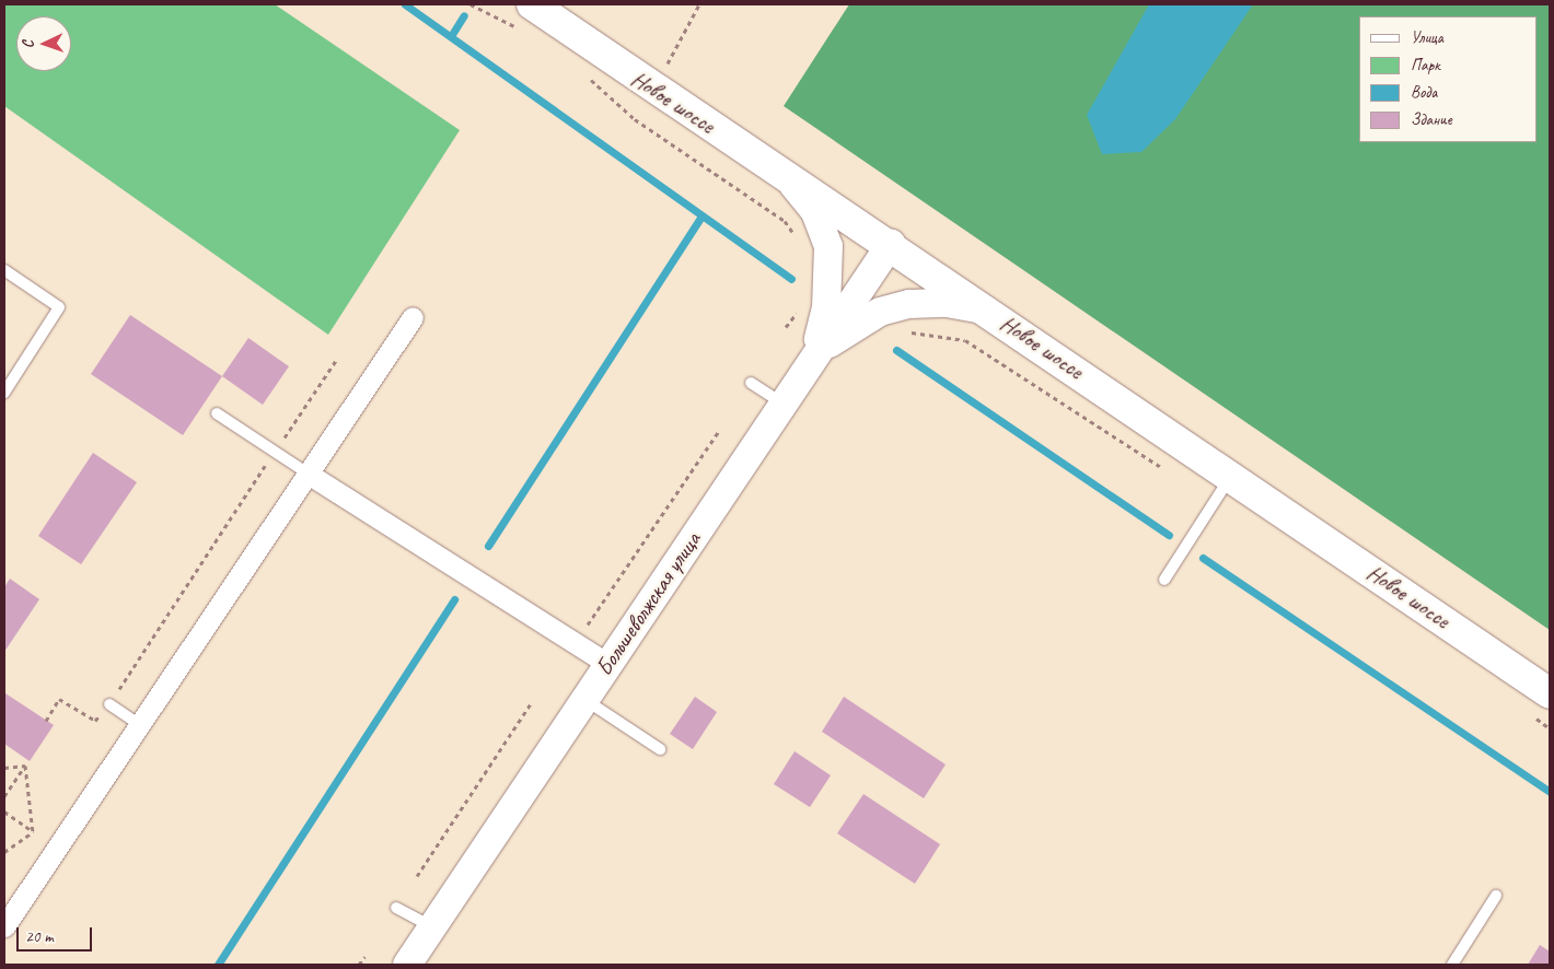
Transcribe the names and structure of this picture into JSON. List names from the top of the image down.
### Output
{
  "streets": {
    "main road": ["Новое шоссе", "Большеволжская улица"]
  },
  "crossings": [
    ["Новое шоссе", "Большеволжская улица"]
  ],
  "legend": [
    "Улица",
    "Парк",
    "Вода",
    "Здание"
  ],
  "scale_bar": "20 m",
  "north": "left"
}
